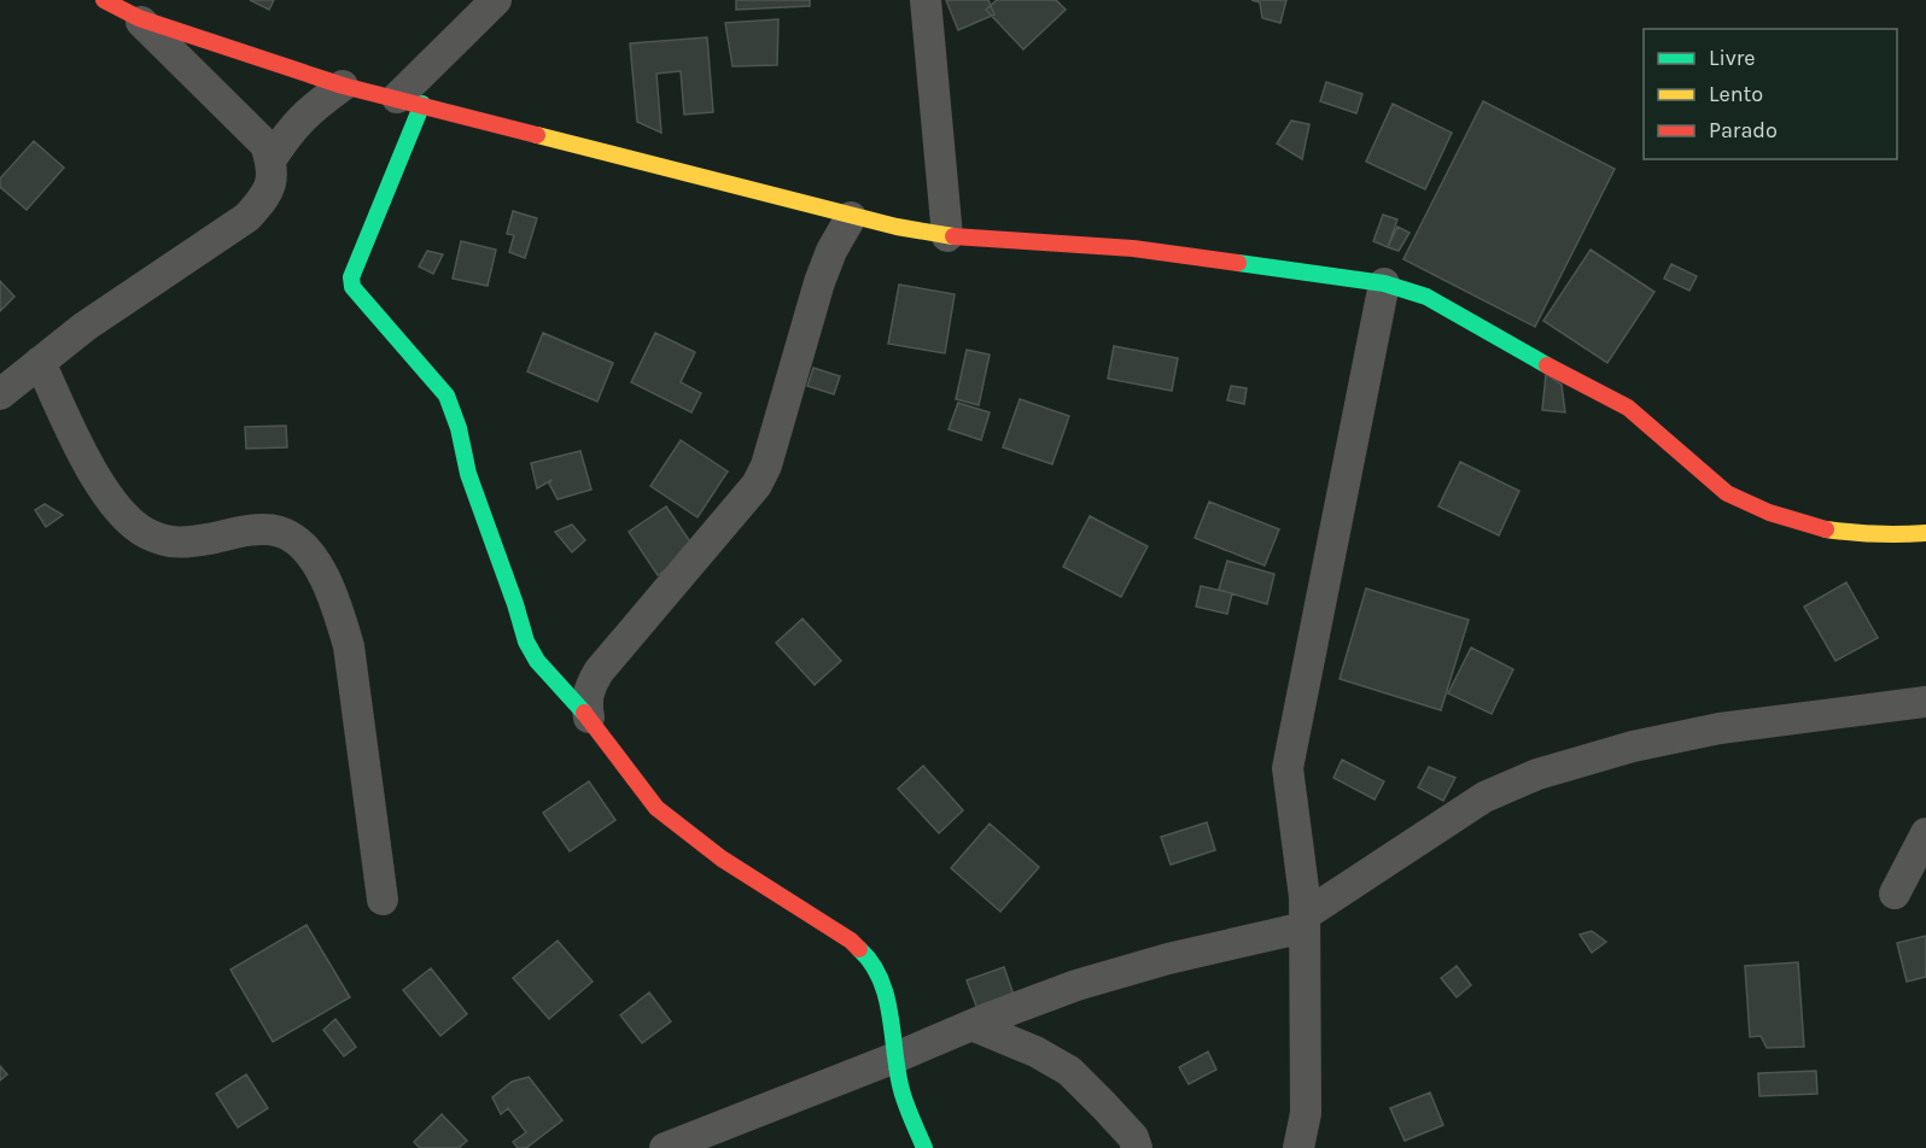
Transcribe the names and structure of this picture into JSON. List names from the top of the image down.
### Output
{
  "legend": ["Livre", "Lento", "Parado"]
}
